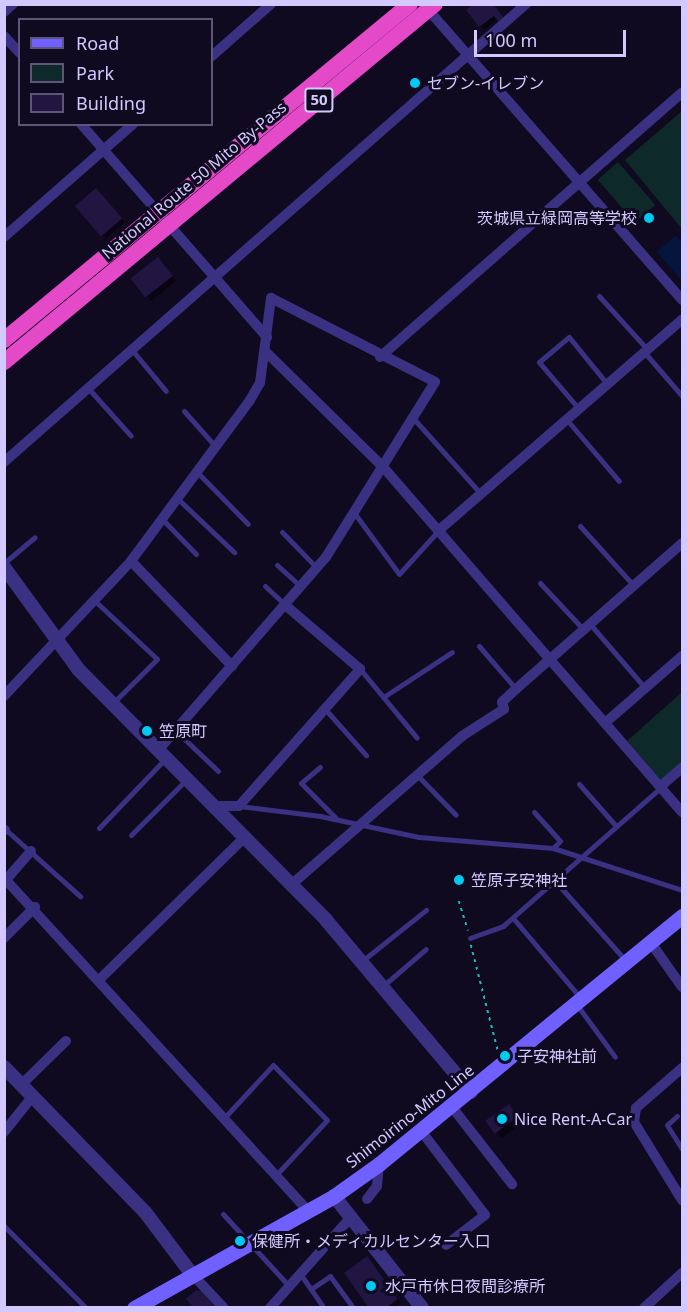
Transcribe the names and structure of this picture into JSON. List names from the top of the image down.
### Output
{
  "streets": {
    "highway": ["50", "National Route 50 Mito By-Pass"],
    "main road": ["Shimoirino-Mito Line"]
  },
  "places": [
    "セブン-イレブン",
    "茨城県立緑岡高等学校",
    "笠原町",
    "笠原子安神社",
    "子安神社前",
    "Nice Rent-A-Car",
    "保健所・メディカルセンター入口",
    "水戸市休日夜間診療所"
  ],
  "legend": ["Road", "Park", "Building"],
  "scale_bar": "100 m"
}
